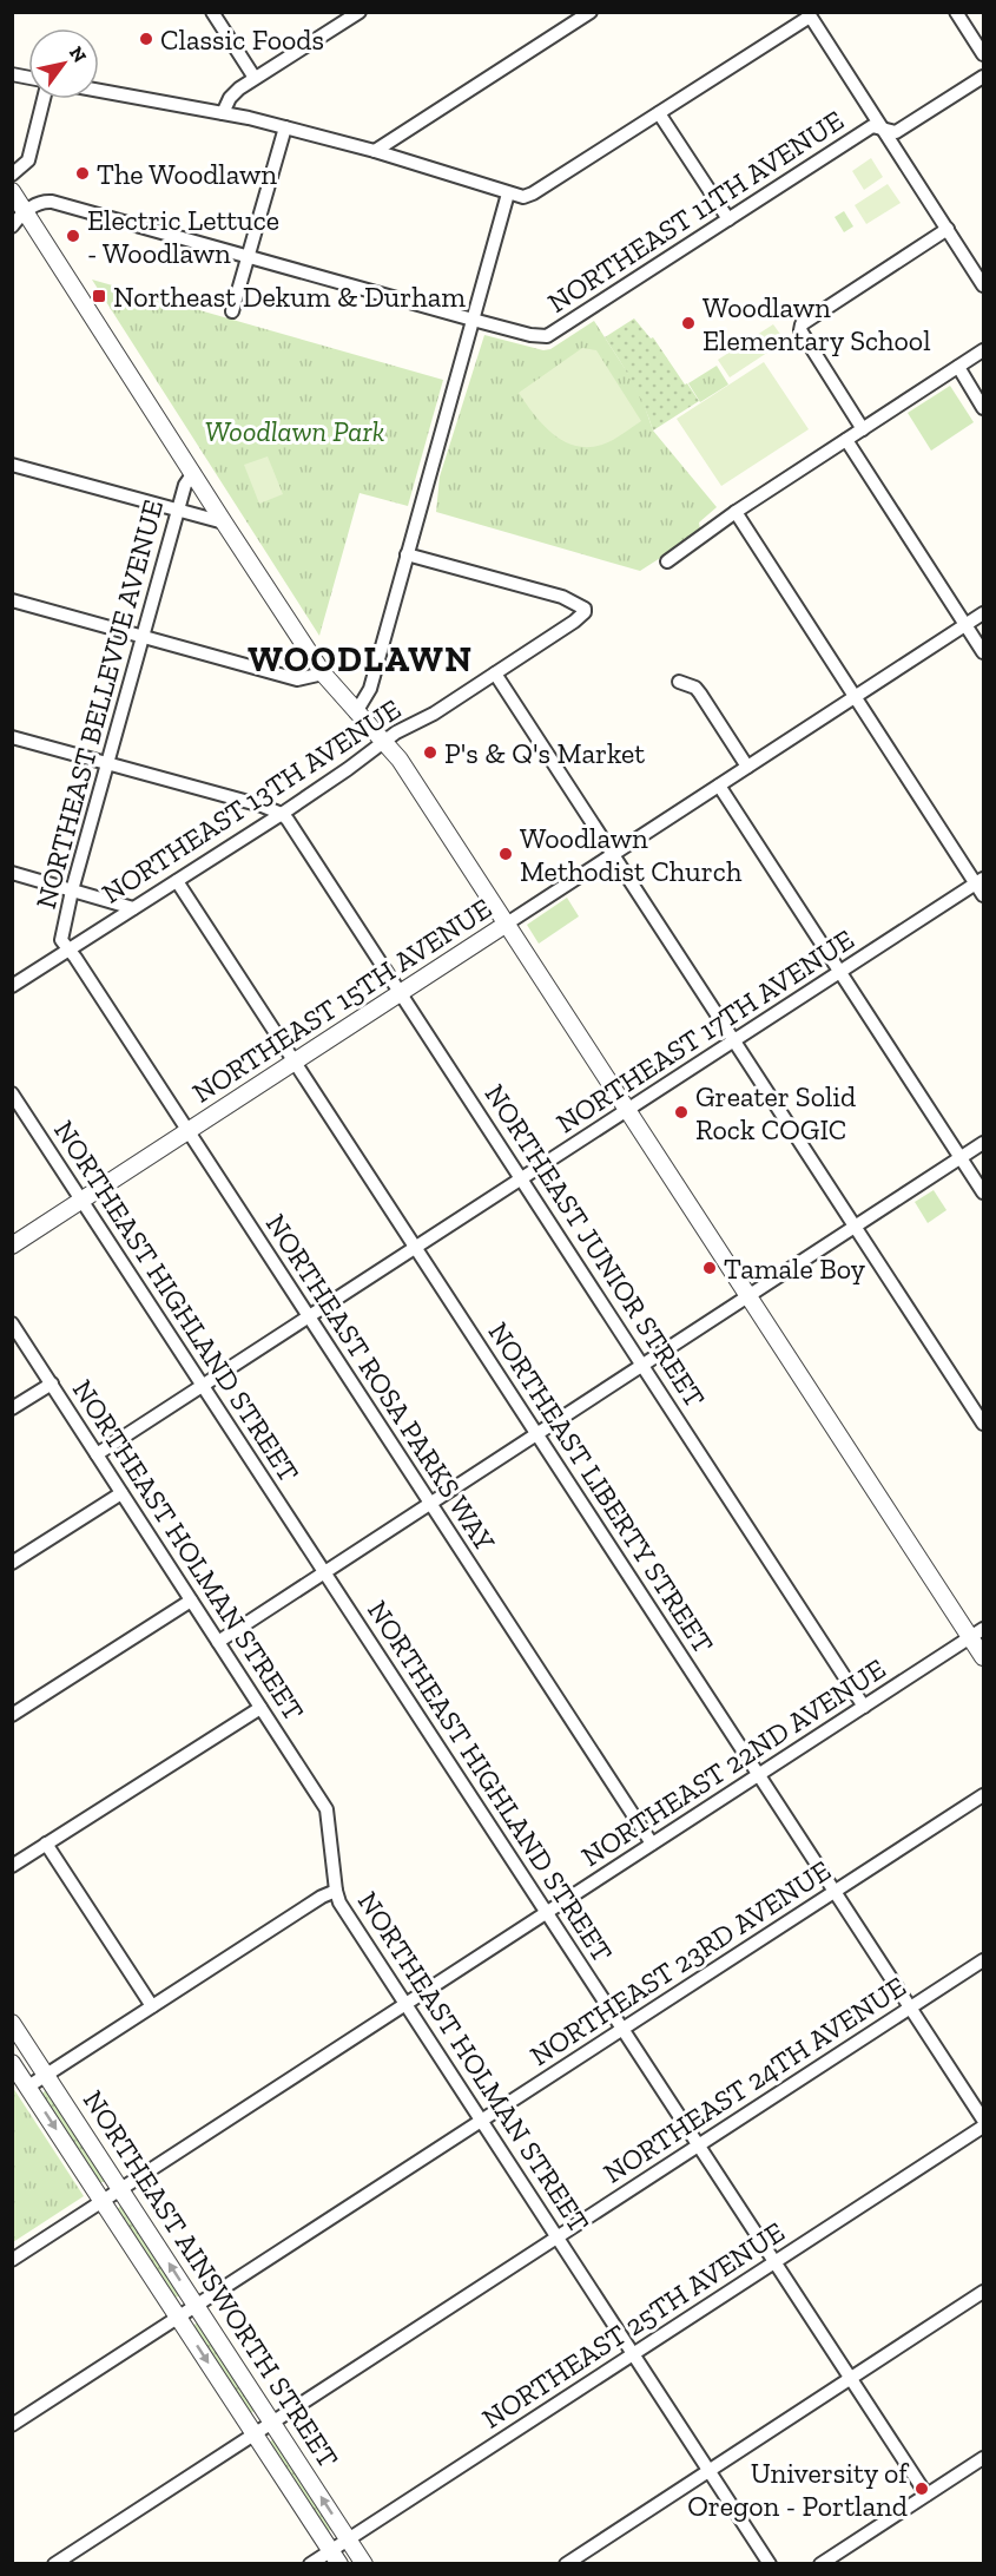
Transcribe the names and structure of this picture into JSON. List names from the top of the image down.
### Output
{
  "streets": {
    "street": [
      "NORTHEAST 11TH AVENUE",
      "NORTHEAST BELLEVUE AVENUE",
      "NORTHEAST 13TH AVENUE",
      "NORTHEAST 15TH AVENUE",
      "NORTHEAST 17TH AVENUE",
      "NORTHEAST JUNIOR STREET",
      "NORTHEAST HIGHLAND STREET",
      "NORTHEAST ROSA PARKS WAY",
      "NORTHEAST LIBERTY STREET",
      "NORTHEAST HOLMAN STREET",
      "NORTHEAST 22ND AVENUE",
      "NORTHEAST 23RD AVENUE",
      "NORTHEAST 24TH AVENUE",
      "NORTHEAST AINSWORTH STREET",
      "NORTHEAST 25TH AVENUE"
    ]
  },
  "crossings": [
    ["NORTHEAST BELLEVUE AVENUE", "NORTHEAST 13TH AVENUE"],
    ["NORTHEAST BELLEVUE AVENUE", "NORTHEAST ROSA PARKS WAY"],
    ["NORTHEAST 13TH AVENUE", "NORTHEAST JUNIOR STREET"],
    ["NORTHEAST 13TH AVENUE", "NORTHEAST ROSA PARKS WAY"],
    ["NORTHEAST 13TH AVENUE", "NORTHEAST LIBERTY STREET"],
    ["NORTHEAST 15TH AVENUE", "NORTHEAST JUNIOR STREET"],
    ["NORTHEAST 15TH AVENUE", "NORTHEAST HIGHLAND STREET"],
    ["NORTHEAST 15TH AVENUE", "NORTHEAST ROSA PARKS WAY"],
    ["NORTHEAST 15TH AVENUE", "NORTHEAST LIBERTY STREET"],
    ["NORTHEAST 17TH AVENUE", "NORTHEAST JUNIOR STREET"],
    ["NORTHEAST 17TH AVENUE", "NORTHEAST HIGHLAND STREET"],
    ["NORTHEAST 17TH AVENUE", "NORTHEAST ROSA PARKS WAY"],
    ["NORTHEAST 17TH AVENUE", "NORTHEAST LIBERTY STREET"],
    ["NORTHEAST 17TH AVENUE", "NORTHEAST HOLMAN STREET"],
    ["NORTHEAST JUNIOR STREET", "NORTHEAST 22ND AVENUE"],
    ["NORTHEAST HIGHLAND STREET", "NORTHEAST 22ND AVENUE"],
    ["NORTHEAST HIGHLAND STREET", "NORTHEAST 23RD AVENUE"],
    ["NORTHEAST HIGHLAND STREET", "NORTHEAST 24TH AVENUE"],
    ["NORTHEAST HIGHLAND STREET", "NORTHEAST 25TH AVENUE"],
    ["NORTHEAST ROSA PARKS WAY", "NORTHEAST 22ND AVENUE"],
    ["NORTHEAST LIBERTY STREET", "NORTHEAST 22ND AVENUE"],
    ["NORTHEAST LIBERTY STREET", "NORTHEAST 23RD AVENUE"],
    ["NORTHEAST LIBERTY STREET", "NORTHEAST 24TH AVENUE"],
    ["NORTHEAST HOLMAN STREET", "NORTHEAST 22ND AVENUE"],
    ["NORTHEAST HOLMAN STREET", "NORTHEAST 23RD AVENUE"],
    ["NORTHEAST HOLMAN STREET", "NORTHEAST 24TH AVENUE"],
    ["NORTHEAST HOLMAN STREET", "NORTHEAST 25TH AVENUE"],
    ["NORTHEAST 22ND AVENUE", "NORTHEAST AINSWORTH STREET"],
    ["NORTHEAST 23RD AVENUE", "NORTHEAST AINSWORTH STREET"],
    ["NORTHEAST 24TH AVENUE", "NORTHEAST AINSWORTH STREET"],
    ["NORTHEAST AINSWORTH STREET", "NORTHEAST 25TH AVENUE"]
  ],
  "districts": ["WOODLAWN"],
  "parks": ["Woodlawn Park"],
  "places": {
    "other": [
      "Classic Foods",
      "The Woodlawn",
      "Electric Lettuce - Woodlawn",
      "Woodlawn Elementary School",
      "P's & Q's Market",
      "Woodlawn Methodist Church",
      "Greater Solid Rock COGIC",
      "Tamale Boy",
      "University of Oregon - Portland"
    ],
    "transit": ["Northeast Dekum & Durham"]
  },
  "north": "top right"
}
